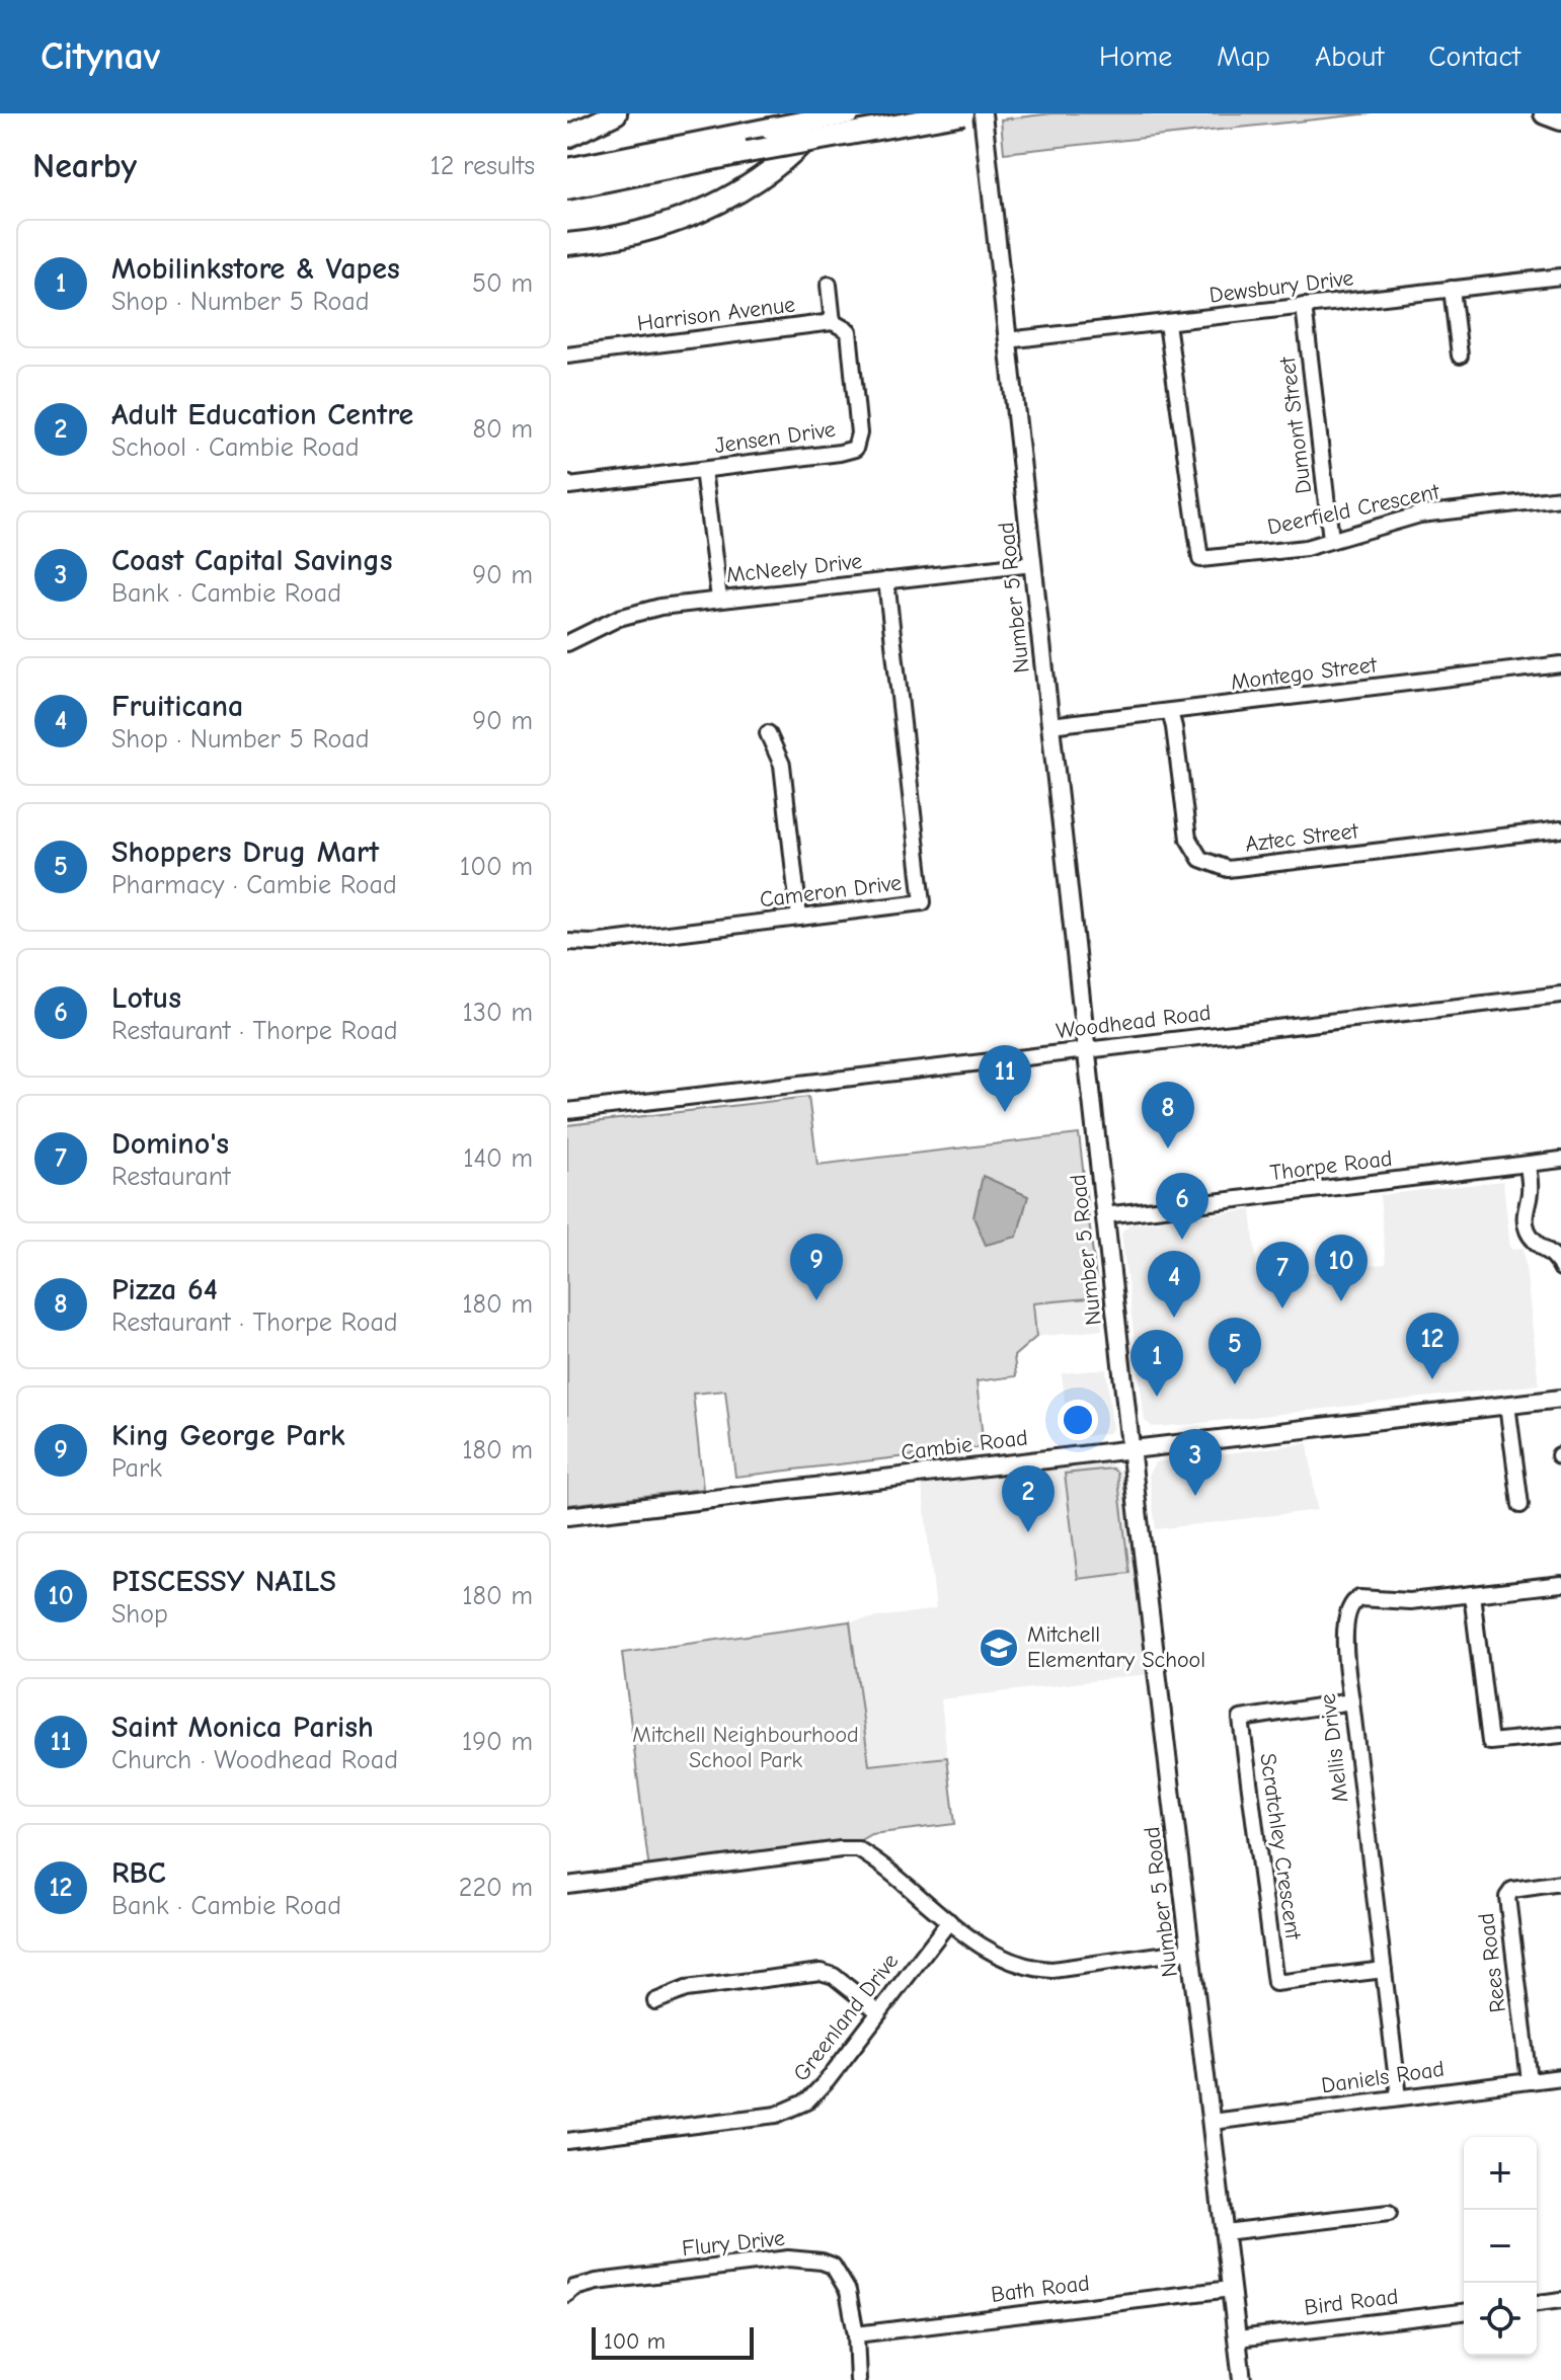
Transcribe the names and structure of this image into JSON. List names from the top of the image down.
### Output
{
  "streets": {
    "main road": ["Number 5 Road", "Cambie Road"],
    "street": [
      "Dewsbury Drive",
      "Harrison Avenue",
      "Dumont Street",
      "Jensen Drive",
      "Deerfield Crescent",
      "McNeely Drive",
      "Montego Street",
      "Aztec Street",
      "Cameron Drive",
      "Woodhead Road",
      "Thorpe Road",
      "Mellis Drive",
      "Scratchley Crescent",
      "Rees Road",
      "Greenland Drive",
      "Daniels Road",
      "Flury Drive",
      "Bath Road",
      "Bird Road"
    ]
  },
  "crossings": [
    ["Dewsbury Drive", "Dumont Street"],
    ["Dewsbury Drive", "Deerfield Crescent"],
    ["Dewsbury Drive", "Number 5 Road"],
    ["Harrison Avenue", "Jensen Drive"],
    ["Dumont Street", "Deerfield Crescent"],
    ["McNeely Drive", "Number 5 Road"],
    ["McNeely Drive", "Cameron Drive"],
    ["Number 5 Road", "Montego Street"],
    ["Number 5 Road", "Woodhead Road"],
    ["Number 5 Road", "Thorpe Road"],
    ["Number 5 Road", "Cambie Road"],
    ["Number 5 Road", "Daniels Road"],
    ["Number 5 Road", "Bath Road"],
    ["Number 5 Road", "Bird Road"],
    ["Montego Street", "Aztec Street"],
    ["Mellis Drive", "Scratchley Crescent"],
    ["Mellis Drive", "Daniels Road"],
    ["Rees Road", "Daniels Road"],
    ["Flury Drive", "Bath Road"]
  ],
  "parks": ["Mitchell Neighbourhood School Park"],
  "places": {
    "school or university": ["Mitchell Elementary School"]
  },
  "scale_bar": "100 m",
  "page": {
    "header": "Citynav",
    "nav": [
      "Home",
      "Map",
      "About",
      "Contact"
    ],
    "heading": ["Nearby", "12 results"],
    "list": [
      {
        "mark": "1",
        "name": "Mobilinkstore & Vapes",
        "note": "Shop · Number 5 Road",
        "value": "50 m"
      },
      {
        "mark": "2",
        "name": "Adult Education Centre",
        "note": "School · Cambie Road",
        "value": "80 m"
      },
      {
        "mark": "3",
        "name": "Coast Capital Savings",
        "note": "Bank · Cambie Road",
        "value": "90 m"
      },
      {
        "mark": "4",
        "name": "Fruiticana",
        "note": "Shop · Number 5 Road",
        "value": "90 m"
      },
      {
        "mark": "5",
        "name": "Shoppers Drug Mart",
        "note": "Pharmacy · Cambie Road",
        "value": "100 m"
      },
      {
        "mark": "6",
        "name": "Lotus",
        "note": "Restaurant · Thorpe Road",
        "value": "130 m"
      },
      {
        "mark": "7",
        "name": "Domino's",
        "note": "Restaurant",
        "value": "140 m"
      },
      {
        "mark": "8",
        "name": "Pizza 64",
        "note": "Restaurant · Thorpe Road",
        "value": "180 m"
      },
      {
        "mark": "9",
        "name": "King George Park",
        "note": "Park",
        "value": "180 m"
      },
      {
        "mark": "10",
        "name": "PISCESSY NAILS",
        "note": "Shop",
        "value": "180 m"
      },
      {
        "mark": "11",
        "name": "Saint Monica Parish",
        "note": "Church · Woodhead Road",
        "value": "190 m"
      },
      {
        "mark": "12",
        "name": "RBC",
        "note": "Bank · Cambie Road",
        "value": "220 m"
      }
    ],
    "pins": [
      "11",
      "8",
      "6",
      "9",
      "10",
      "7",
      "4",
      "12",
      "5",
      "1",
      "3",
      "2"
    ],
    "map_buttons": ["+", "−"],
    "scale": "100 m"
  }
}
